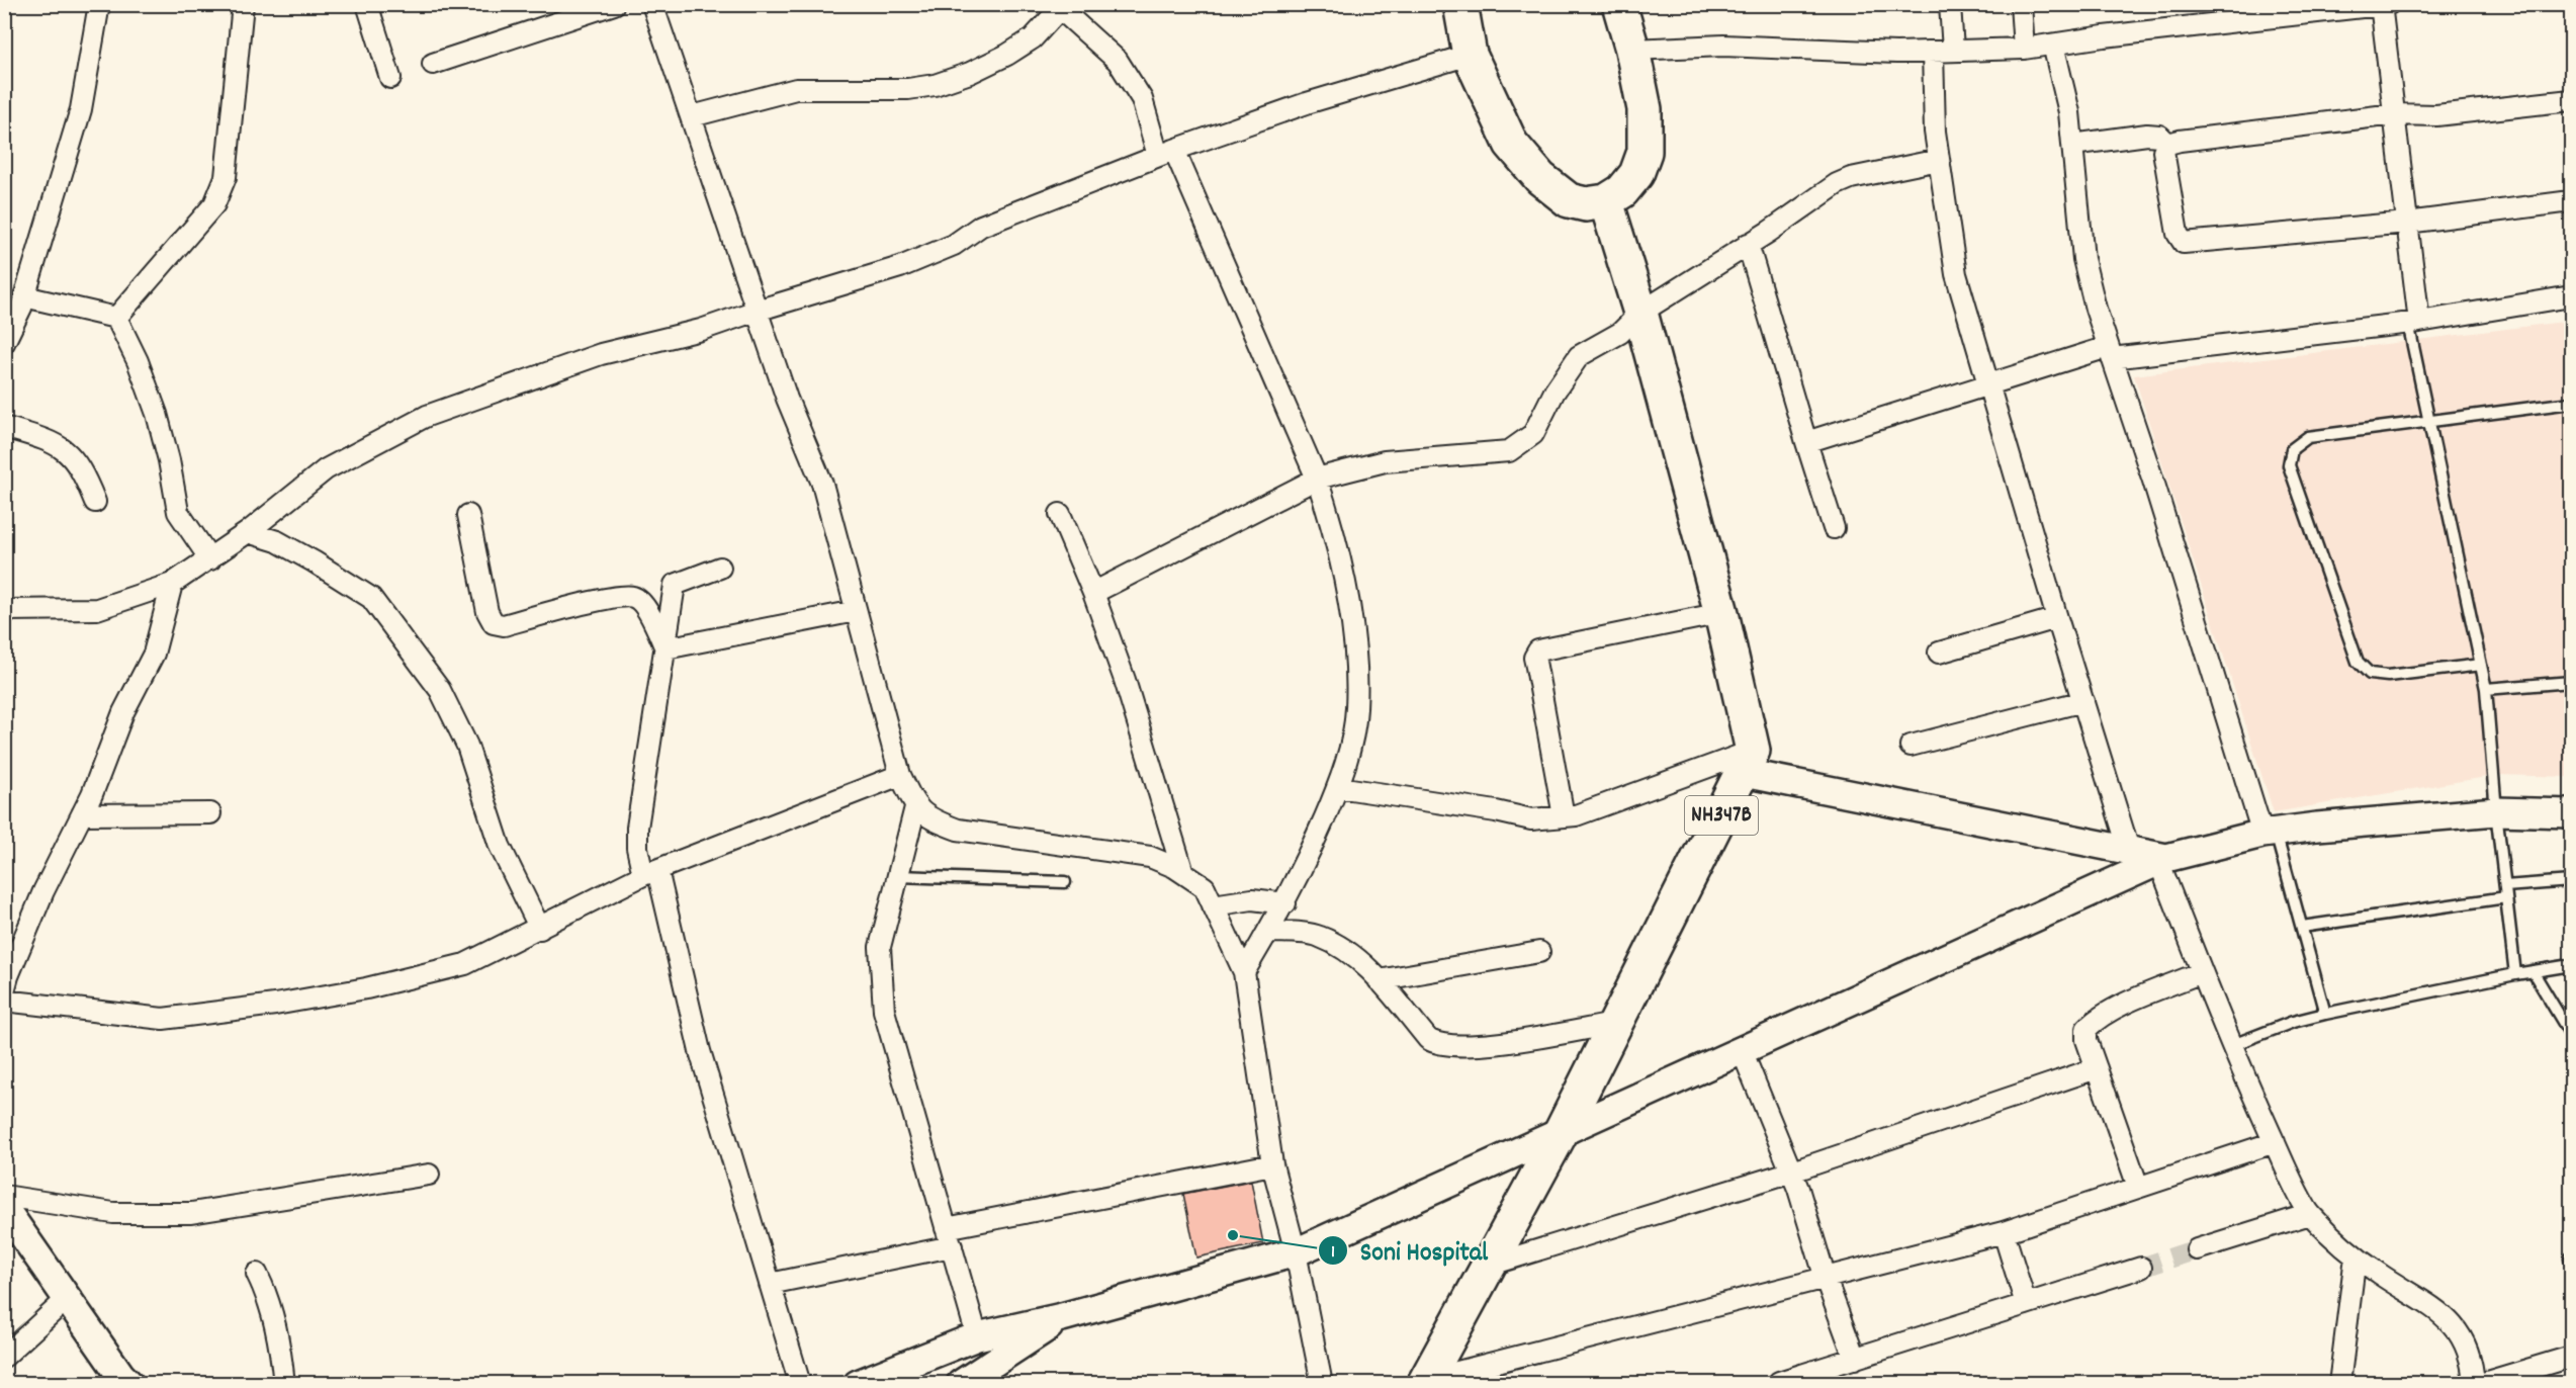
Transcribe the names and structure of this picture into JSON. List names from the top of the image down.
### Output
{
  "streets": {
    "highway": ["NH347B"]
  },
  "places": ["Soni Hospital"]
}
